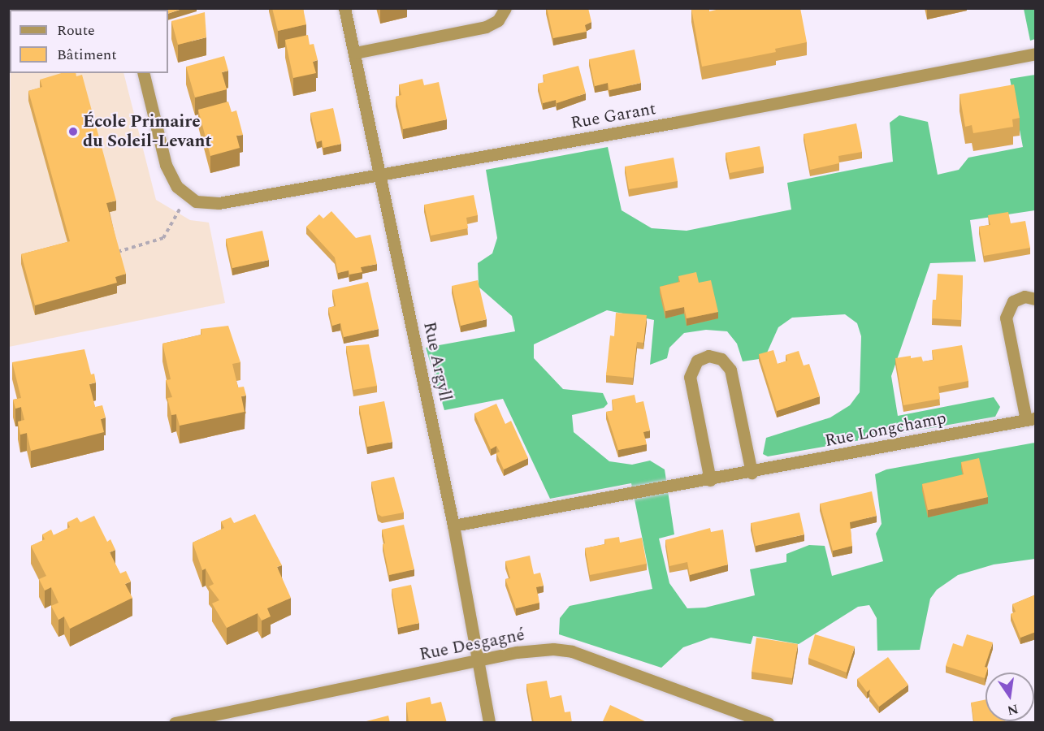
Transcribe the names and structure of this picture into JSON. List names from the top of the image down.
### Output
{
  "streets": {
    "street": [
      "Rue Garant",
      "Rue Argyll",
      "Rue Longchamp",
      "Rue Desgagné"
    ]
  },
  "crossings": [
    ["Rue Garant", "Rue Argyll"],
    ["Rue Argyll", "Rue Longchamp"],
    ["Rue Argyll", "Rue Desgagné"]
  ],
  "places": ["École Primaire du Soleil-Levant"],
  "legend": ["Route", "Bâtiment"],
  "north": "bottom"
}
